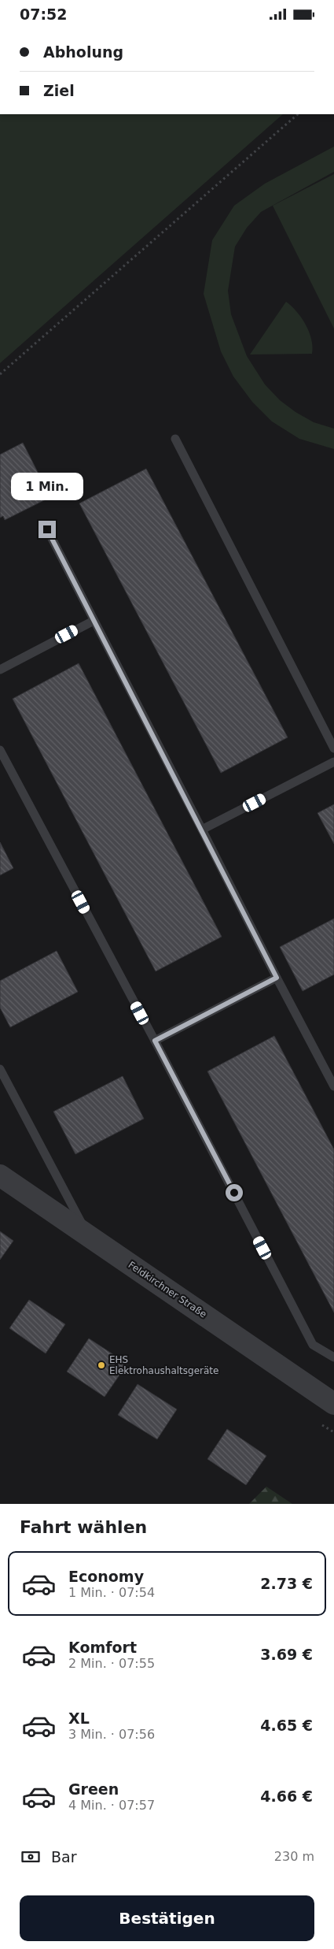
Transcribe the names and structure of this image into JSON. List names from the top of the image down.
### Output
{
  "streets": {
    "street": ["Feldkirchner Straße"]
  },
  "places": ["EHS Elektrohaushaltsgeräte"],
  "page": {
    "status": "07:52",
    "banner": ["Abholung", "Ziel"],
    "bubble": "1 Min.",
    "heading": "Fahrt wählen",
    "list": [
      {
        "name": "Economy",
        "note": "1 Min. · 07:54",
        "value": "2.73 €"
      },
      {
        "name": "Komfort",
        "note": "2 Min. · 07:55",
        "value": "3.69 €"
      },
      {
        "name": "XL",
        "note": "3 Min. · 07:56",
        "value": "4.65 €"
      },
      {
        "name": "Green",
        "note": "4 Min. · 07:57",
        "value": "4.66 €"
      }
    ],
    "pay": ["Bar", "230 m"],
    "buttons": "Bestätigen"
  }
}
